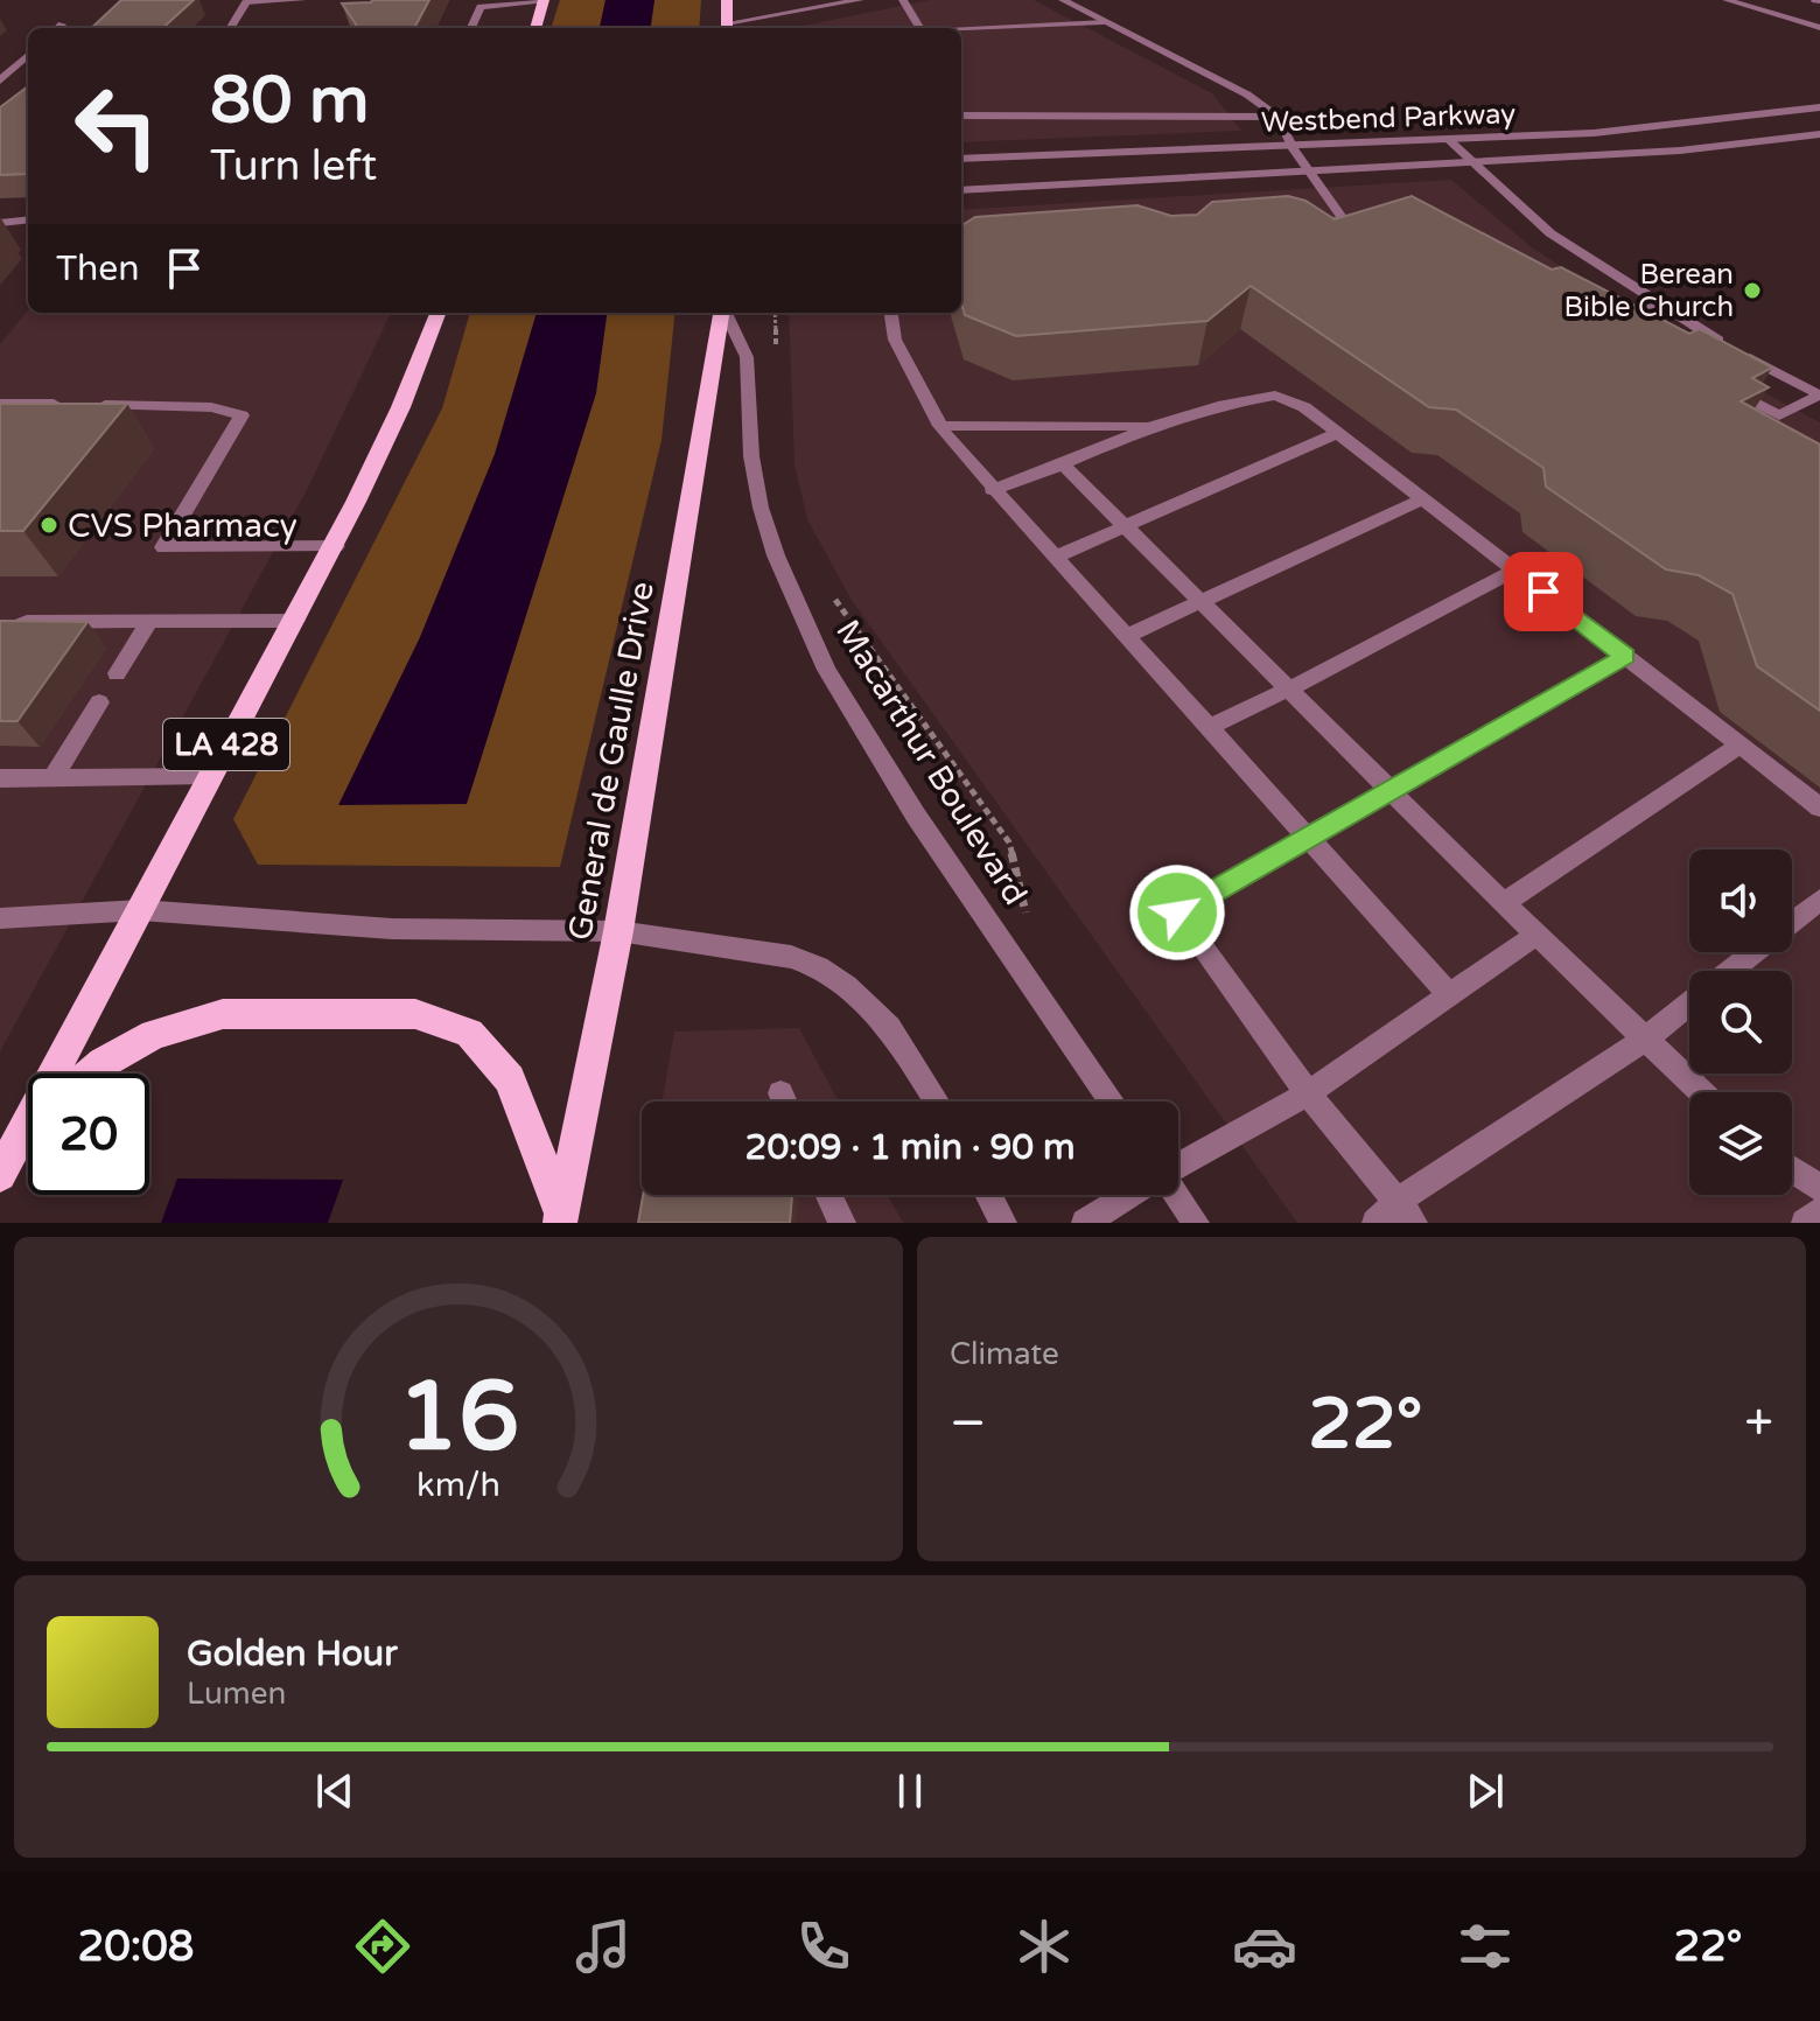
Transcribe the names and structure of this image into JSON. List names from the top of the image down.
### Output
{
  "streets": {
    "main road": ["LA 428", "General de Gaulle Drive"],
    "street": ["Westbend Parkway", "Macarthur Boulevard"]
  },
  "places": ["Berean Bible Church", "CVS Pharmacy"],
  "page": {
    "turn": ["80 m", "Turn left"],
    "then": "Then",
    "limit": "20",
    "trip": "20:09 · 1 min · 90 m",
    "tile": "Climate",
    "heat": ["−", "22°", "+"],
    "song": ["Golden Hour", "Lumen"],
    "tabs": ["20:08", "22°"],
    "gauge": ["16", "km/h"]
  }
}
